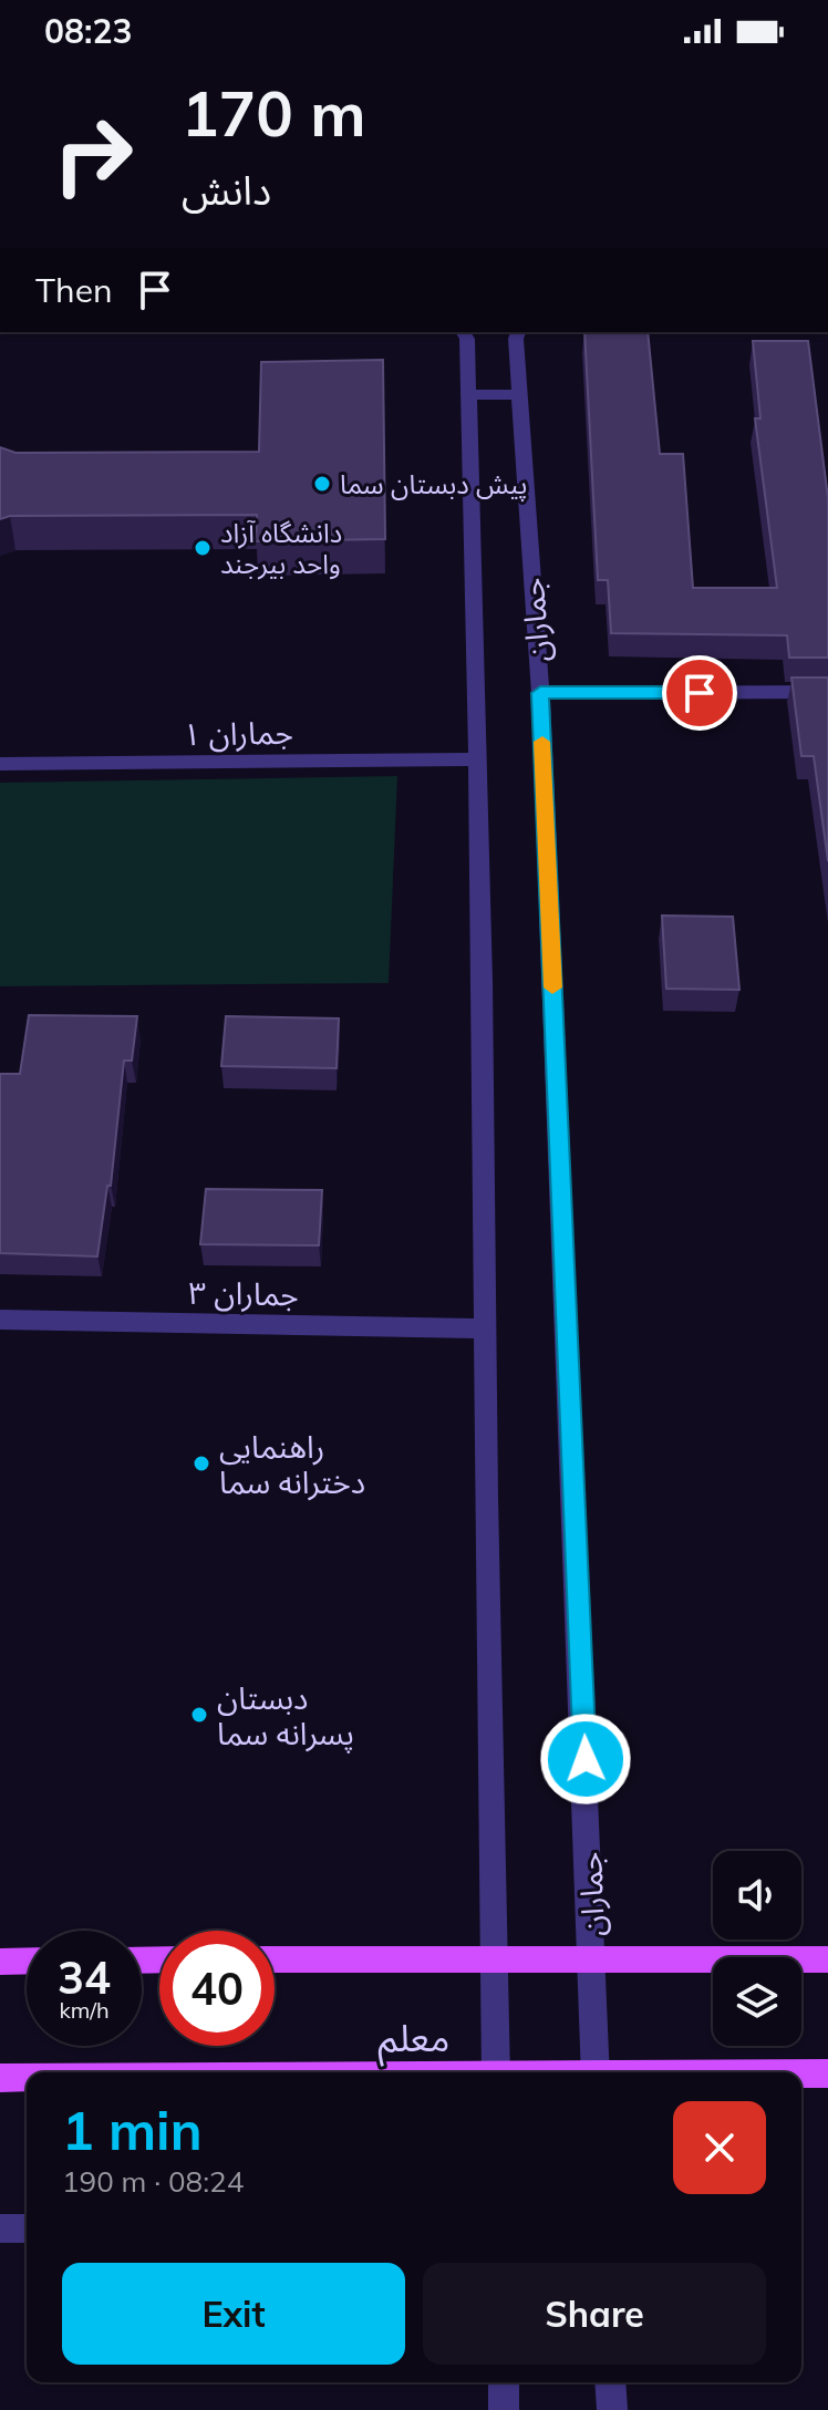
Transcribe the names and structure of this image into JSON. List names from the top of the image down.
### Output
{
  "streets": {
    "main road": ["معلم"],
    "street": ["جماران", "جماران ۱", "جماران ۳"]
  },
  "crossings": [
    ["جماران", "جماران ۱"],
    ["جماران", "جماران ۳"]
  ],
  "places": [
    "پیش دبستان سما",
    "دانشگاه آزاد واحد بیرجند",
    "راهنمایی دخترانه سما",
    "دبستان پسرانه سما"
  ],
  "page": {
    "status": "08:23",
    "turn": ["170 m", "دانش"],
    "then": "Then",
    "speed": "34 km/h",
    "limit": "40",
    "heading": ["1 min", "190 m · 08:24"],
    "buttons": ["Exit", "Share"]
  }
}
